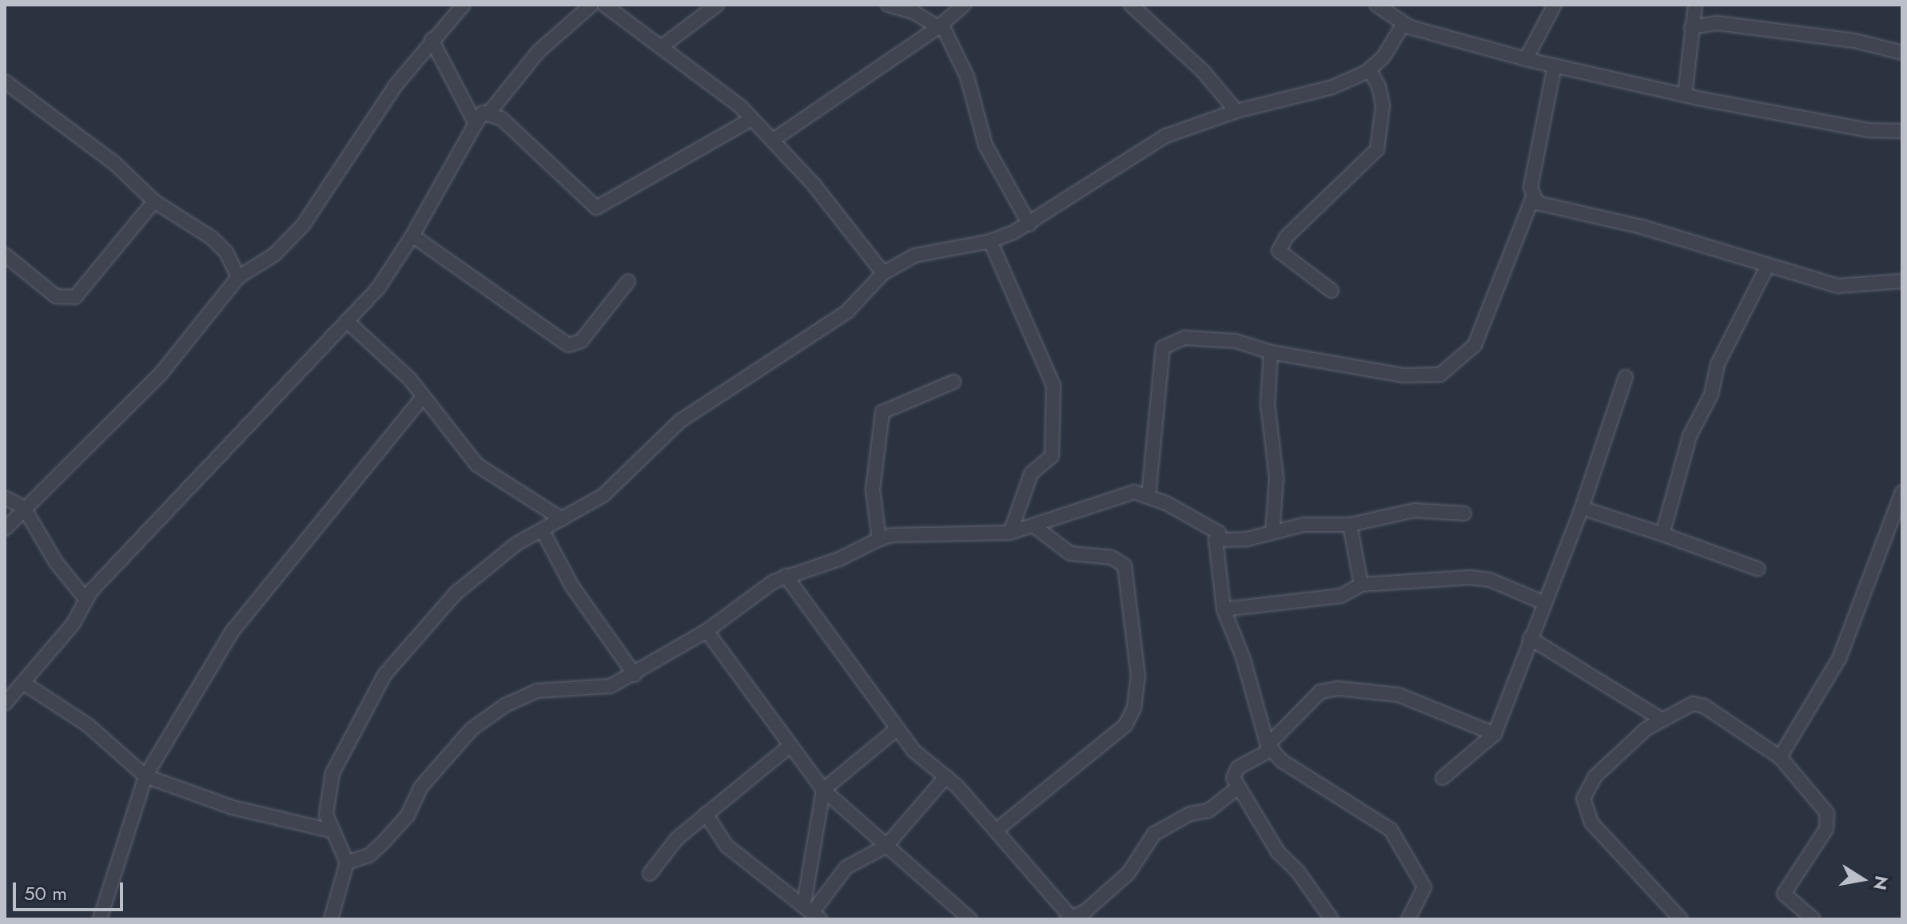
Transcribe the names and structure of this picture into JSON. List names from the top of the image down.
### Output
{
  "scale_bar": "50 m",
  "north": "right"
}
